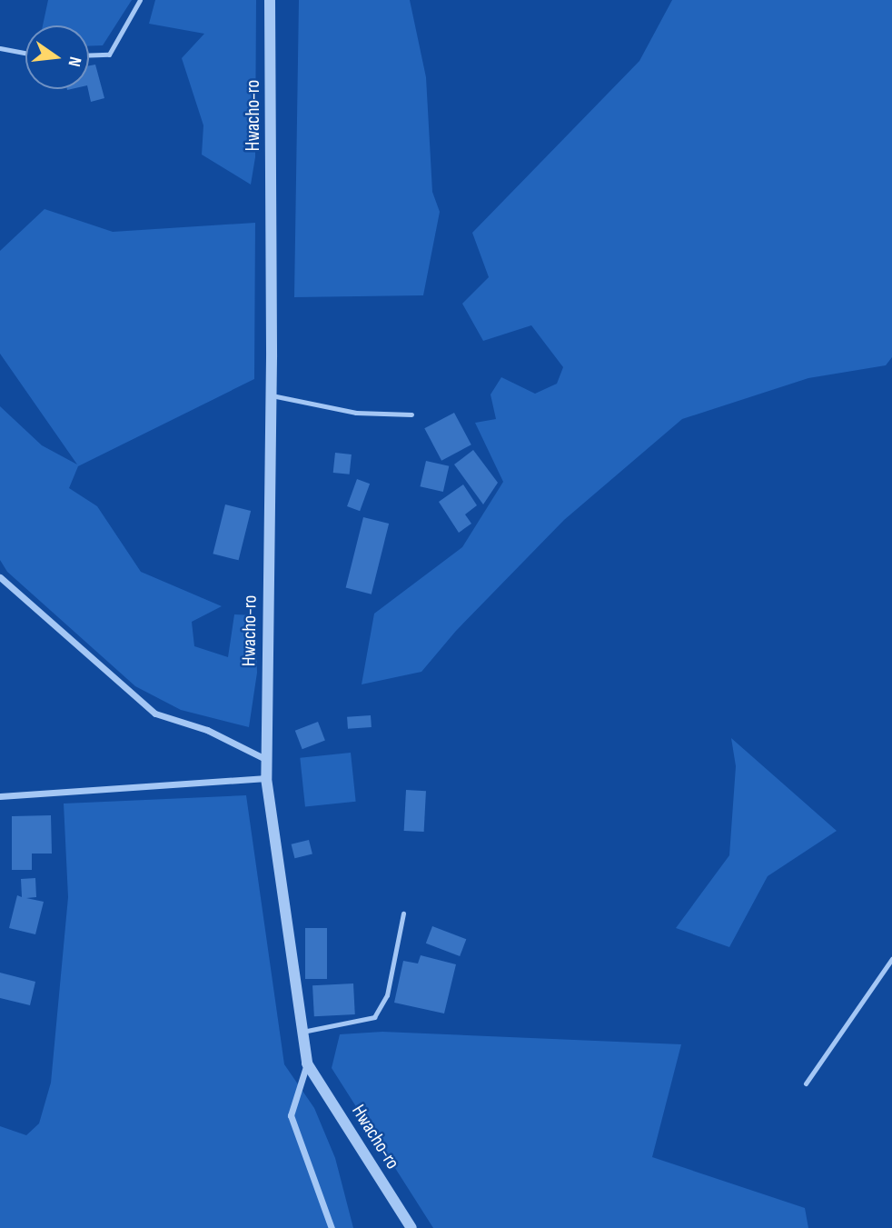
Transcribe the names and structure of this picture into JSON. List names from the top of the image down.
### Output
{
  "streets": {
    "street": ["Hwacho-ro"]
  },
  "north": "right"
}
